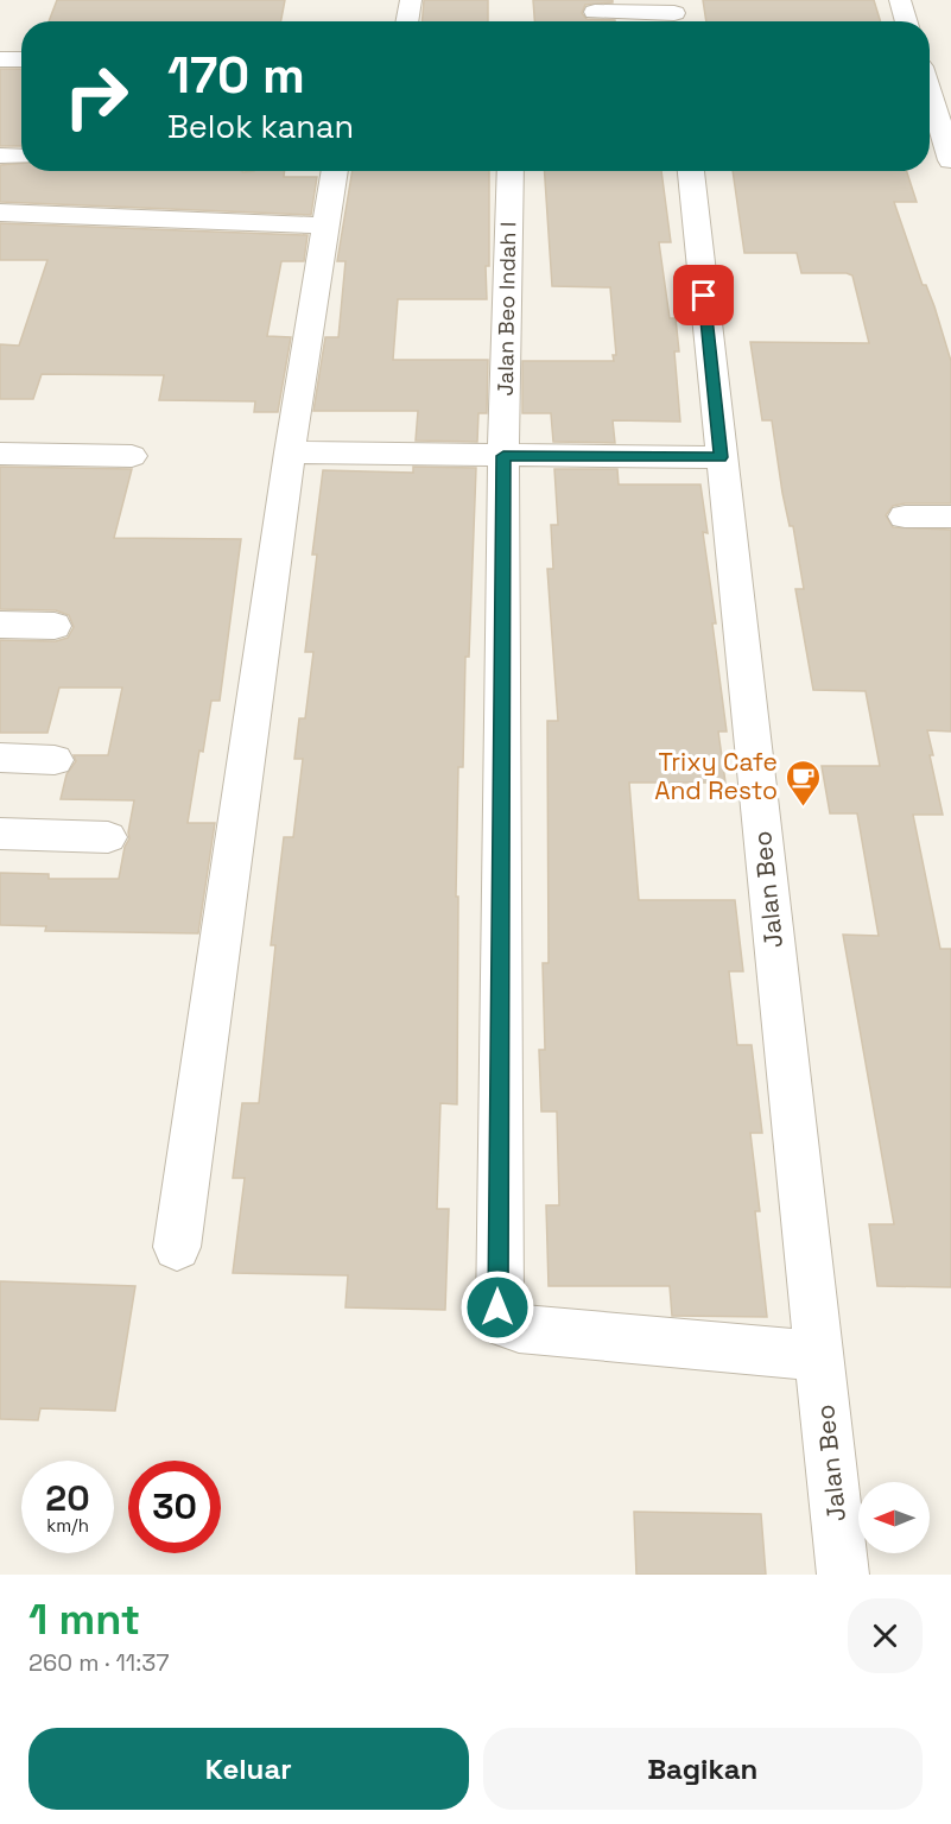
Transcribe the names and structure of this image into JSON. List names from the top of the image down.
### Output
{
  "streets": {
    "street": ["Jalan Beo Indah I", "Jalan Beo"]
  },
  "crossings": [
    ["Jalan Beo Indah I", "Jalan Beo"]
  ],
  "places": {
    "cafe": ["Trixy Cafe And Resto"]
  },
  "north": "left",
  "page": {
    "turn": ["170 m", "Belok kanan"],
    "speed": "20 km/h",
    "limit": "30",
    "heading": ["1 mnt", "260 m · 11:37"],
    "buttons": ["Keluar", "Bagikan"]
  }
}
